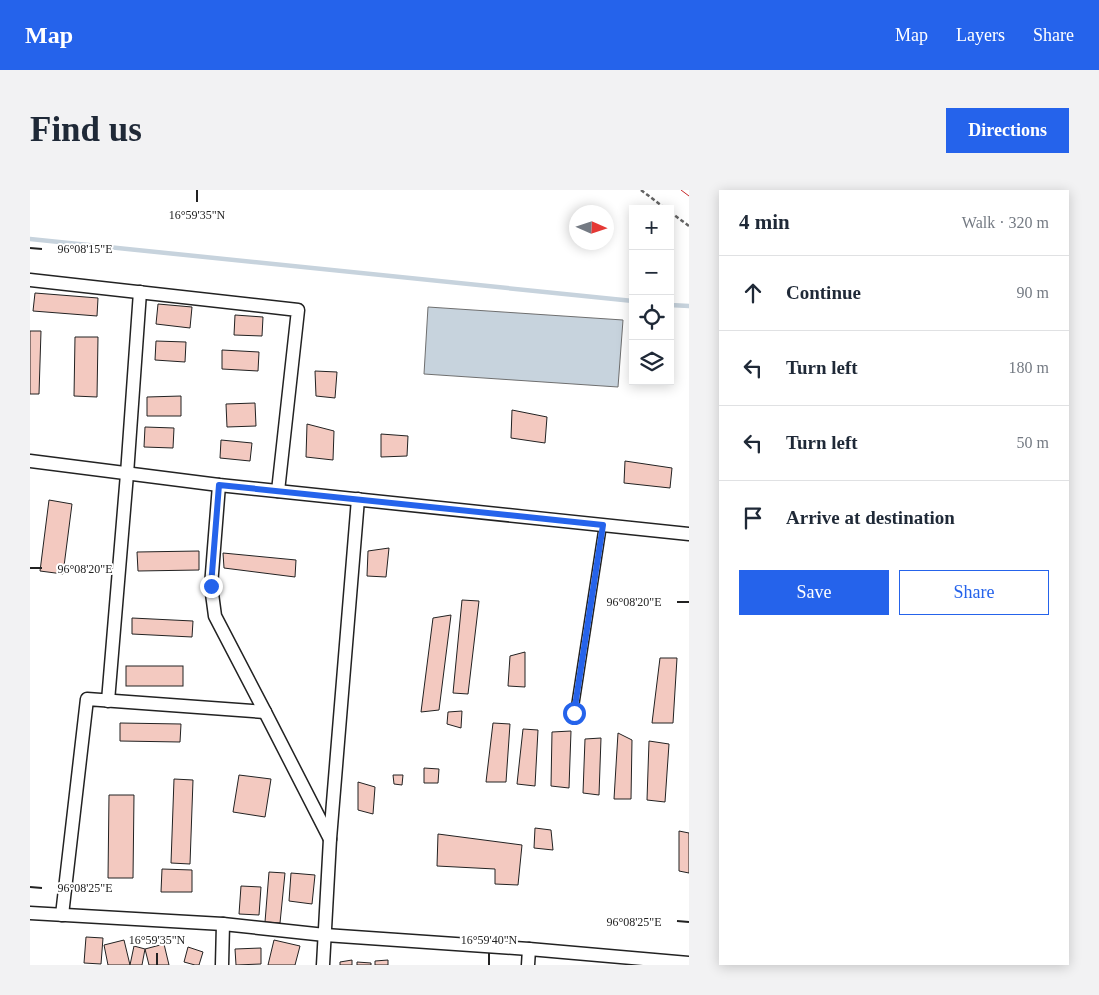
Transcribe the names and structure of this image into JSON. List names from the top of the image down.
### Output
{
  "north": "right",
  "page": {
    "header": "Map",
    "nav": ["Map", "Layers", "Share"],
    "buttons": [
      "Directions",
      ["Save", "Share"]
    ],
    "title": "Find us",
    "heading": ["4 min", "Walk · 320 m"],
    "map_buttons": ["+", "−"],
    "list": [
      ["Continue", "90 m"],
      ["Turn left", "180 m"],
      ["Turn left", "50 m"],
      "Arrive at destination"
    ]
  },
  "coordinates": [
    "16°59'35\"N",
    "96°08'15\"E",
    "96°08'20\"E",
    "96°08'25\"E",
    "16°59'40\"N"
  ]
}
